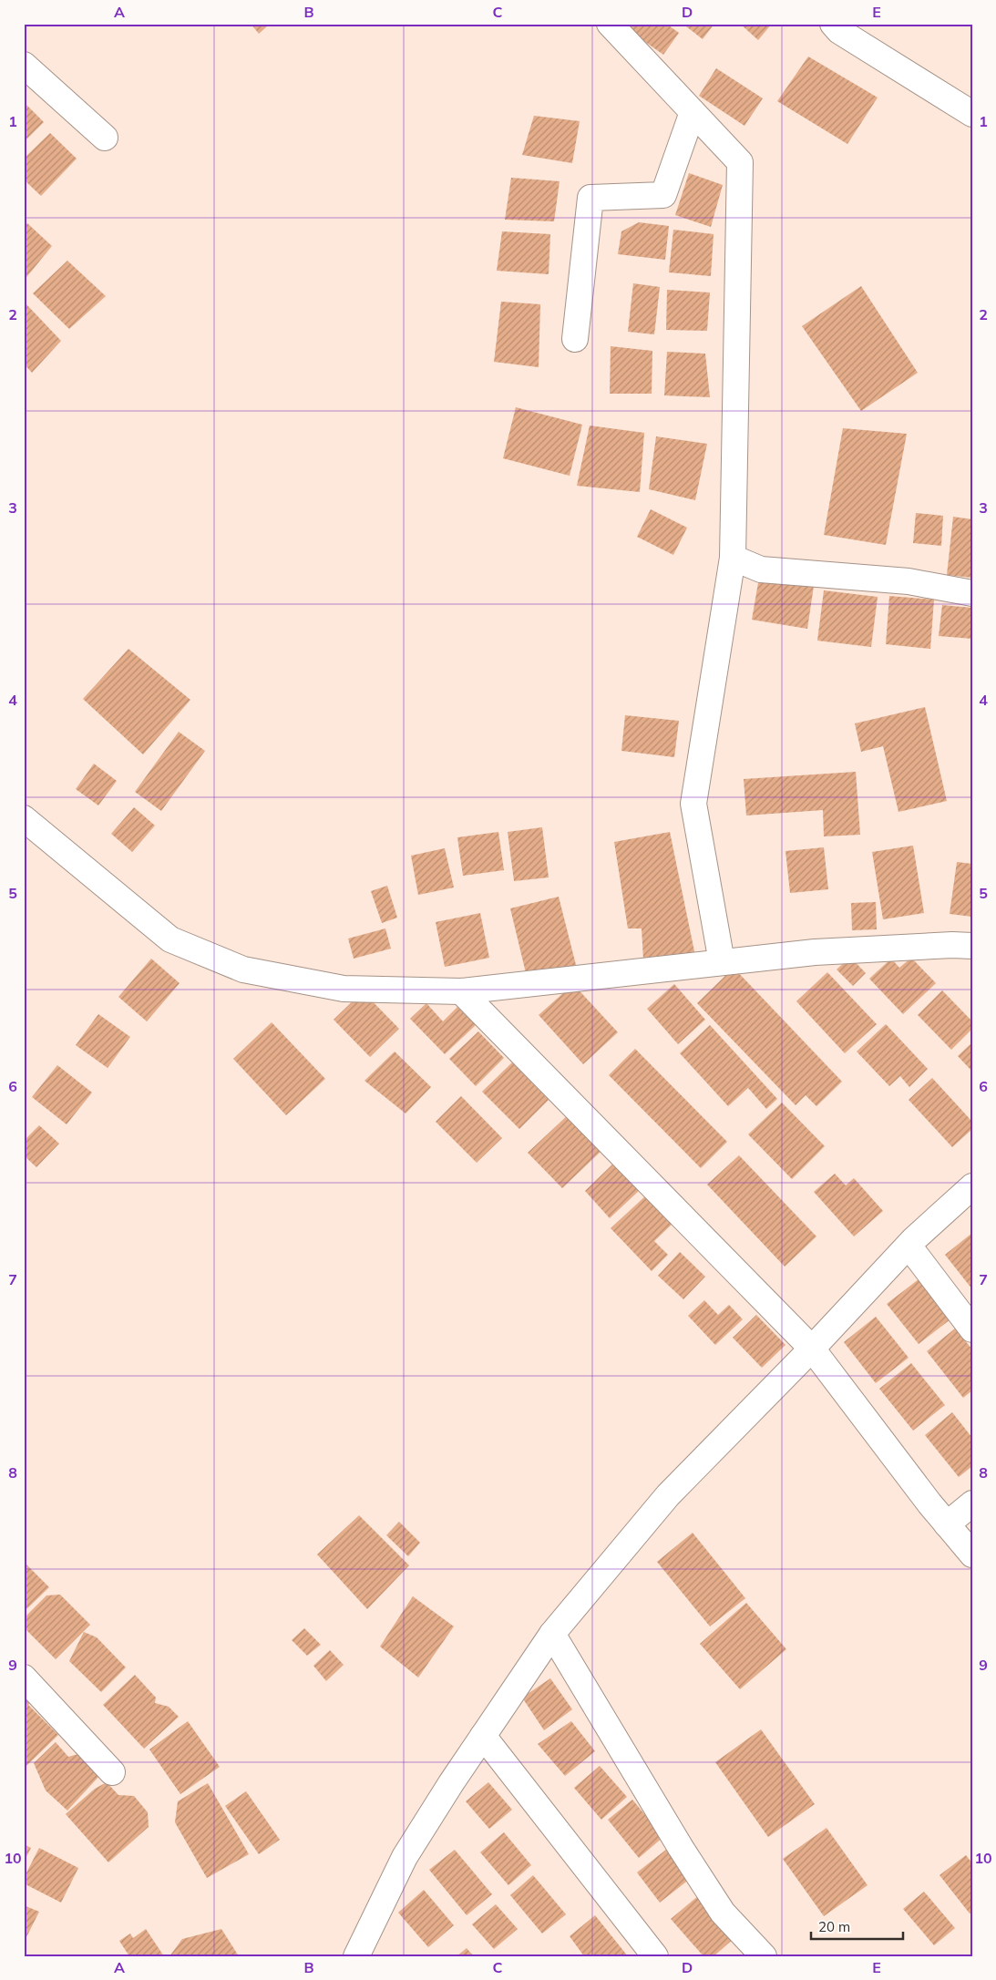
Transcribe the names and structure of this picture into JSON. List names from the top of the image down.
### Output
{
  "scale_bar": "20 m",
  "grid": {
    "columns": [
      "A",
      "B",
      "C",
      "D",
      "E"
    ],
    "rows": [
      "1",
      "2",
      "3",
      "4",
      "5",
      "6",
      "7",
      "8",
      "9",
      "10"
    ]
  }
}
